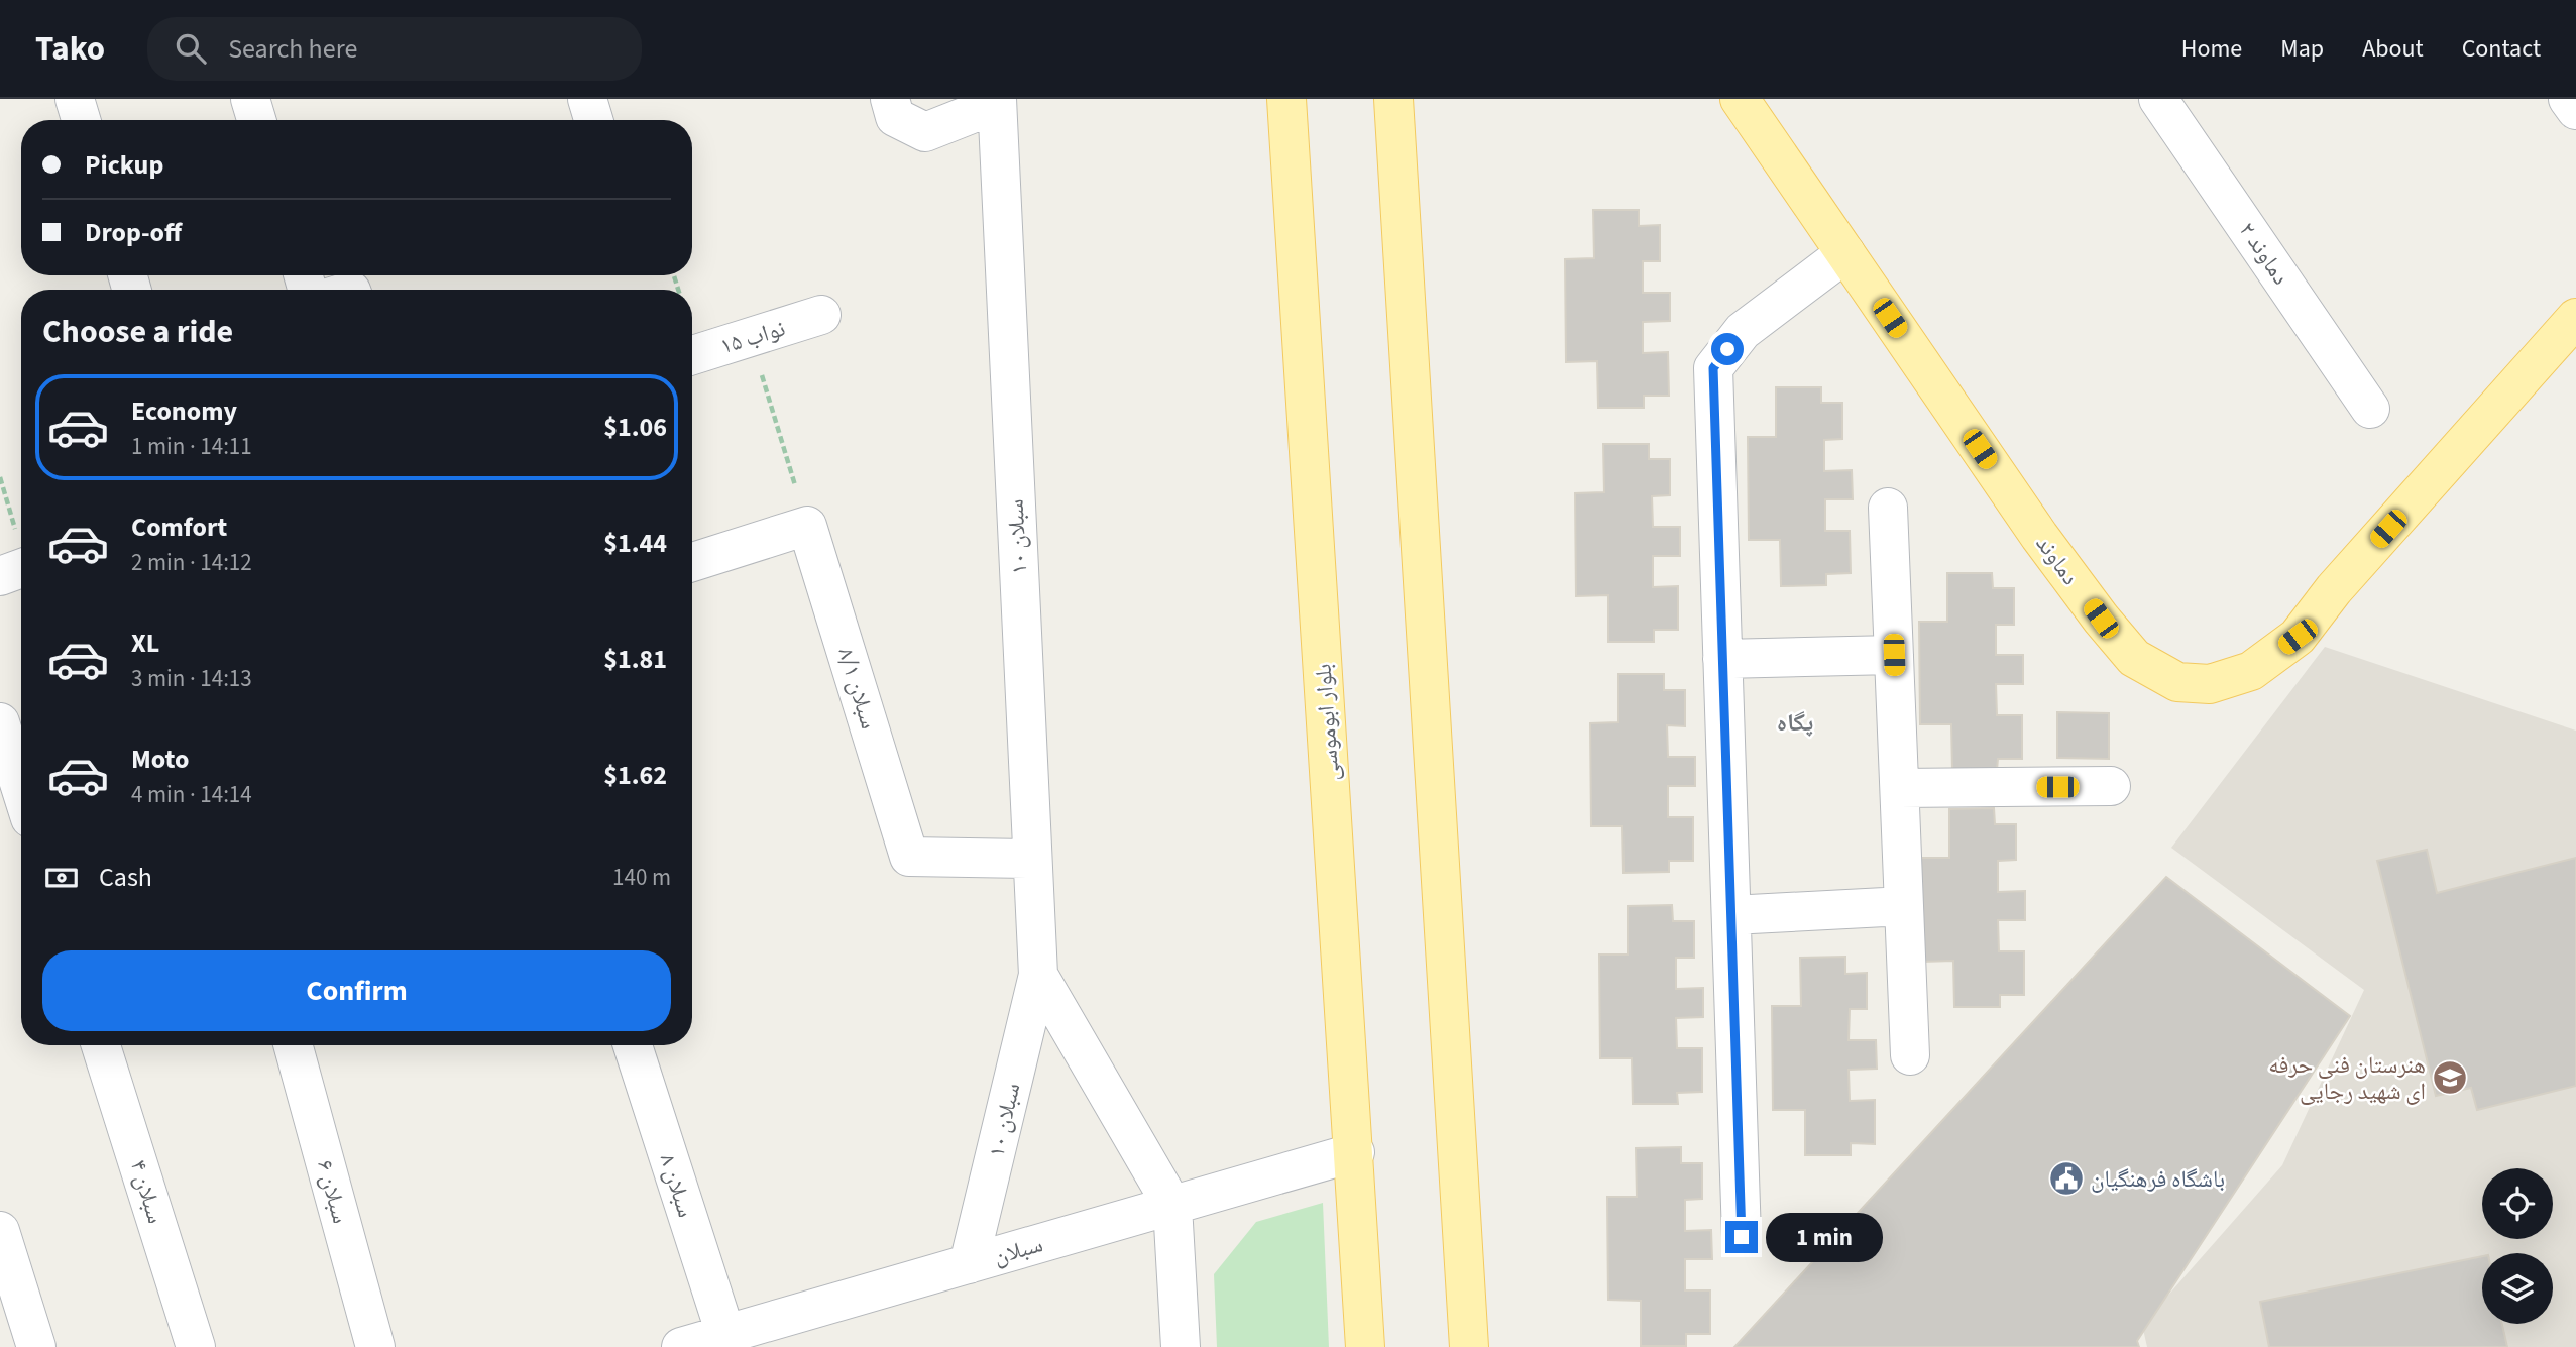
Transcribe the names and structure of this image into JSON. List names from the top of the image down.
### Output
{
  "streets": {
    "main road": ["دماوند", "بلوار ابوموسی"],
    "street": [
      "دماوند ۲",
      "نواب ۱۵",
      "سبلان ۱۰",
      "سبلان ۸/۱",
      "سبلان ۸",
      "سبلان ۴",
      "سبلان ۶",
      "سبلان"
    ]
  },
  "crossings": [
    ["سبلان ۱۰", "سبلان ۸/۱"],
    ["سبلان ۱۰", "سبلان"],
    ["بلوار ابوموسی", "سبلان"],
    ["سبلان ۸", "سبلان"]
  ],
  "districts": ["پگاه"],
  "places": {
    "school or university": ["هنرستان فنی حرفه ای شهید رجایی"],
    "public building": ["باشگاه فرهنگیان"]
  },
  "page": {
    "header": "Tako",
    "search": "Search here",
    "nav": [
      "Home",
      "Map",
      "About",
      "Contact"
    ],
    "banner": ["Pickup", "Drop-off"],
    "heading": "Choose a ride",
    "list": [
      {
        "name": "Economy",
        "note": "1 min · 14:11",
        "value": "$1.06"
      },
      {
        "name": "Comfort",
        "note": "2 min · 14:12",
        "value": "$1.44"
      },
      {
        "name": "XL",
        "note": "3 min · 14:13",
        "value": "$1.81"
      },
      {
        "name": "Moto",
        "note": "4 min · 14:14",
        "value": "$1.62"
      }
    ],
    "pay": ["Cash", "140 m"],
    "buttons": "Confirm",
    "bubble": "1 min"
  }
}
